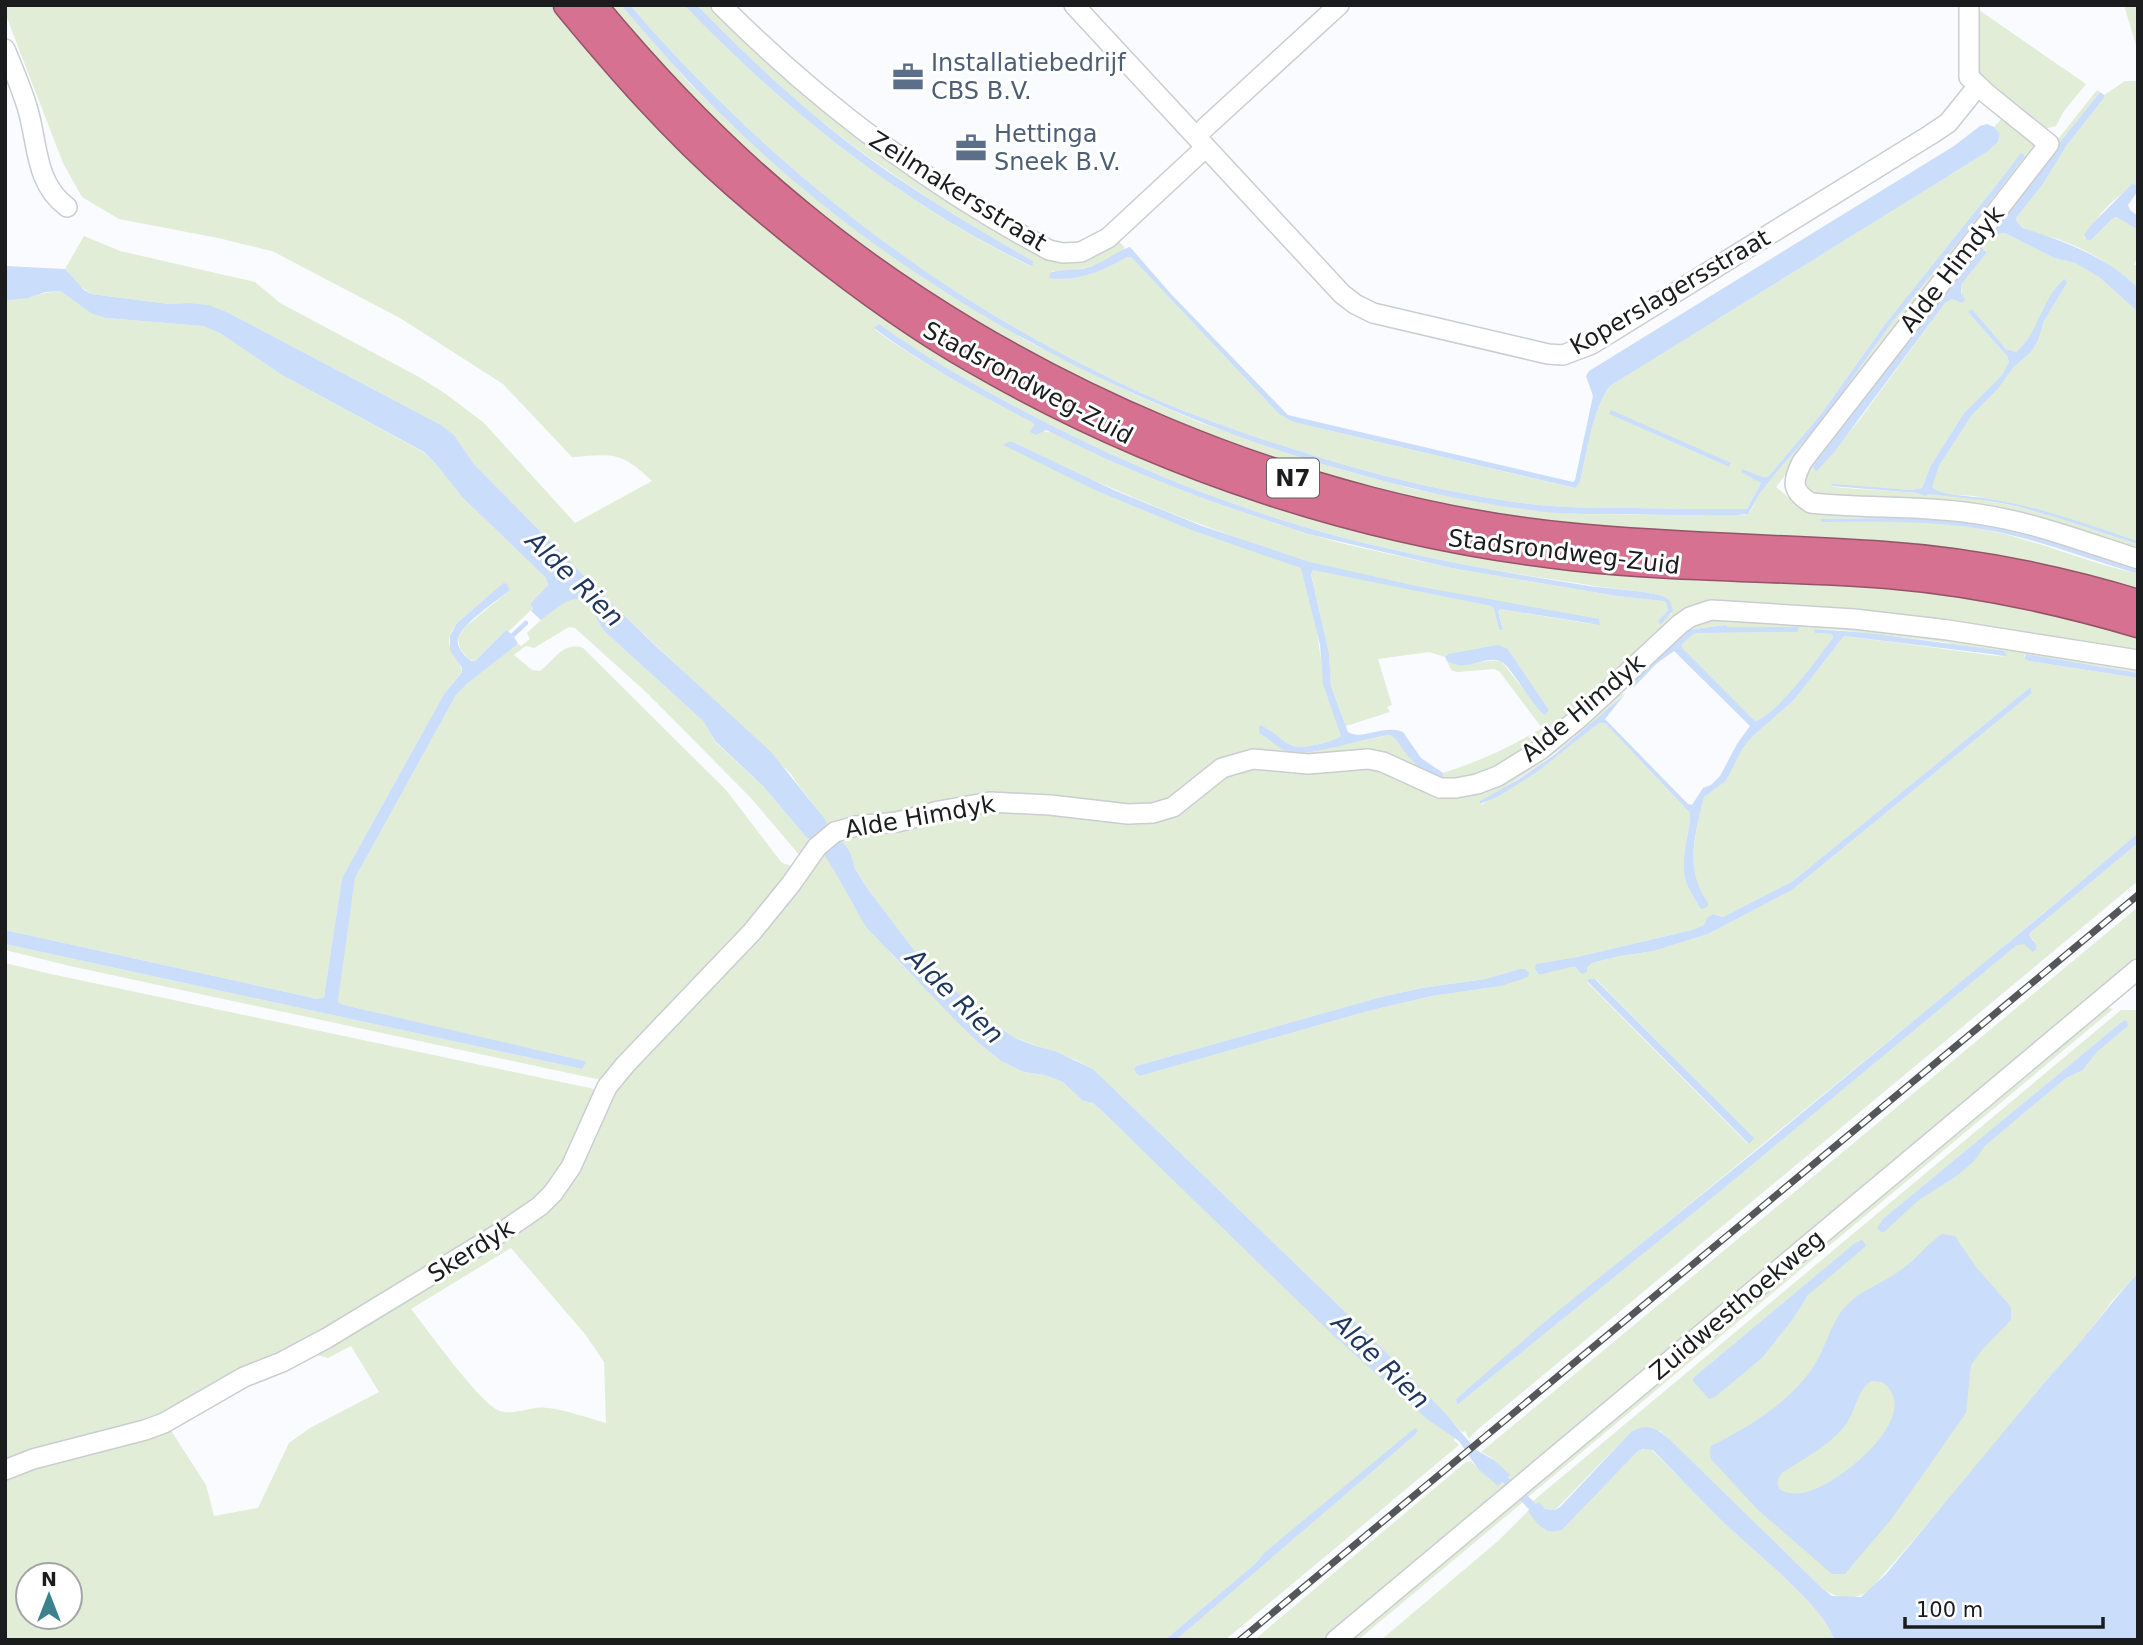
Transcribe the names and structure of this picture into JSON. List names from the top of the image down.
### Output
{
  "streets": {
    "highway": ["Stadsrondweg-Zuid", "N7"],
    "street": [
      "Zeilmakersstraat",
      "Alde Himdyk",
      "Koperslagersstraat",
      "Skerdyk",
      "Zuidwesthoekweg"
    ]
  },
  "crossings": [
    ["Zeilmakersstraat", "Koperslagersstraat"],
    ["Alde Himdyk", "Koperslagersstraat"],
    ["Alde Himdyk", "Skerdyk"]
  ],
  "water": ["Alde Rien"],
  "places": {
    "office": ["Installatiebedrijf CBS B.V.", "Hettinga Sneek B.V."]
  },
  "scale_bar": "100 m",
  "north": "top"
}
